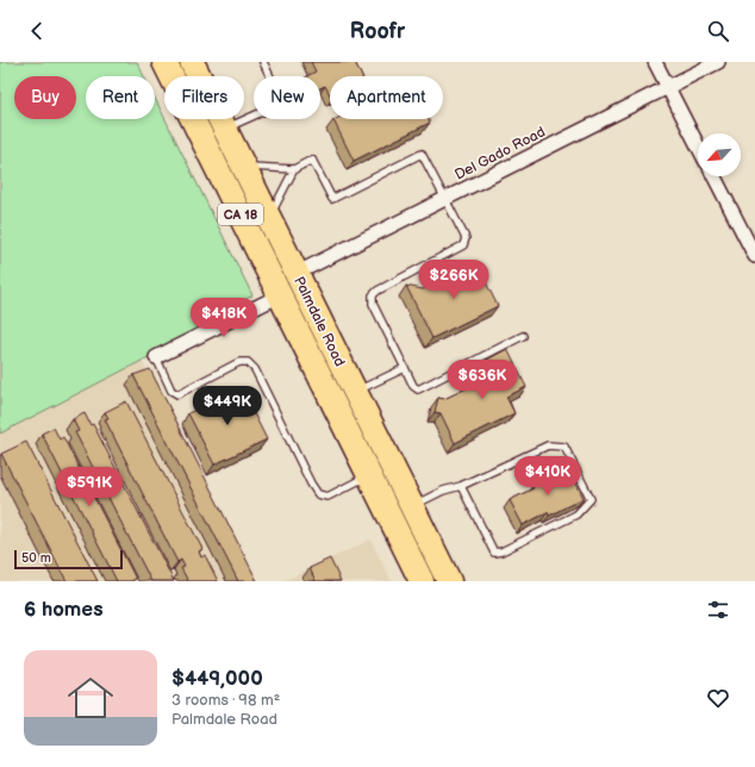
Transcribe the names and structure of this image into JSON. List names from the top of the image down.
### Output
{
  "streets": {
    "highway": ["CA 18", "Palmdale Road"],
    "street": ["Del Gado Road"]
  },
  "crossings": [
    ["Del Gado Road", "Palmdale Road"]
  ],
  "scale_bar": "50 m",
  "north": "bottom left",
  "page": {
    "header": "Roofr",
    "chip": [
      "Buy",
      "Rent",
      "Filters",
      "New",
      "Apartment"
    ],
    "price": [
      "$266K",
      "$418K",
      "$636K",
      "$449K",
      "$410K",
      "$591K"
    ],
    "scale": "50 m",
    "heading": "6 homes",
    "list": [
      {
        "name": "$449,000",
        "note": "3 rooms · 98 m² · Palmdale Road"
      }
    ]
  }
}
